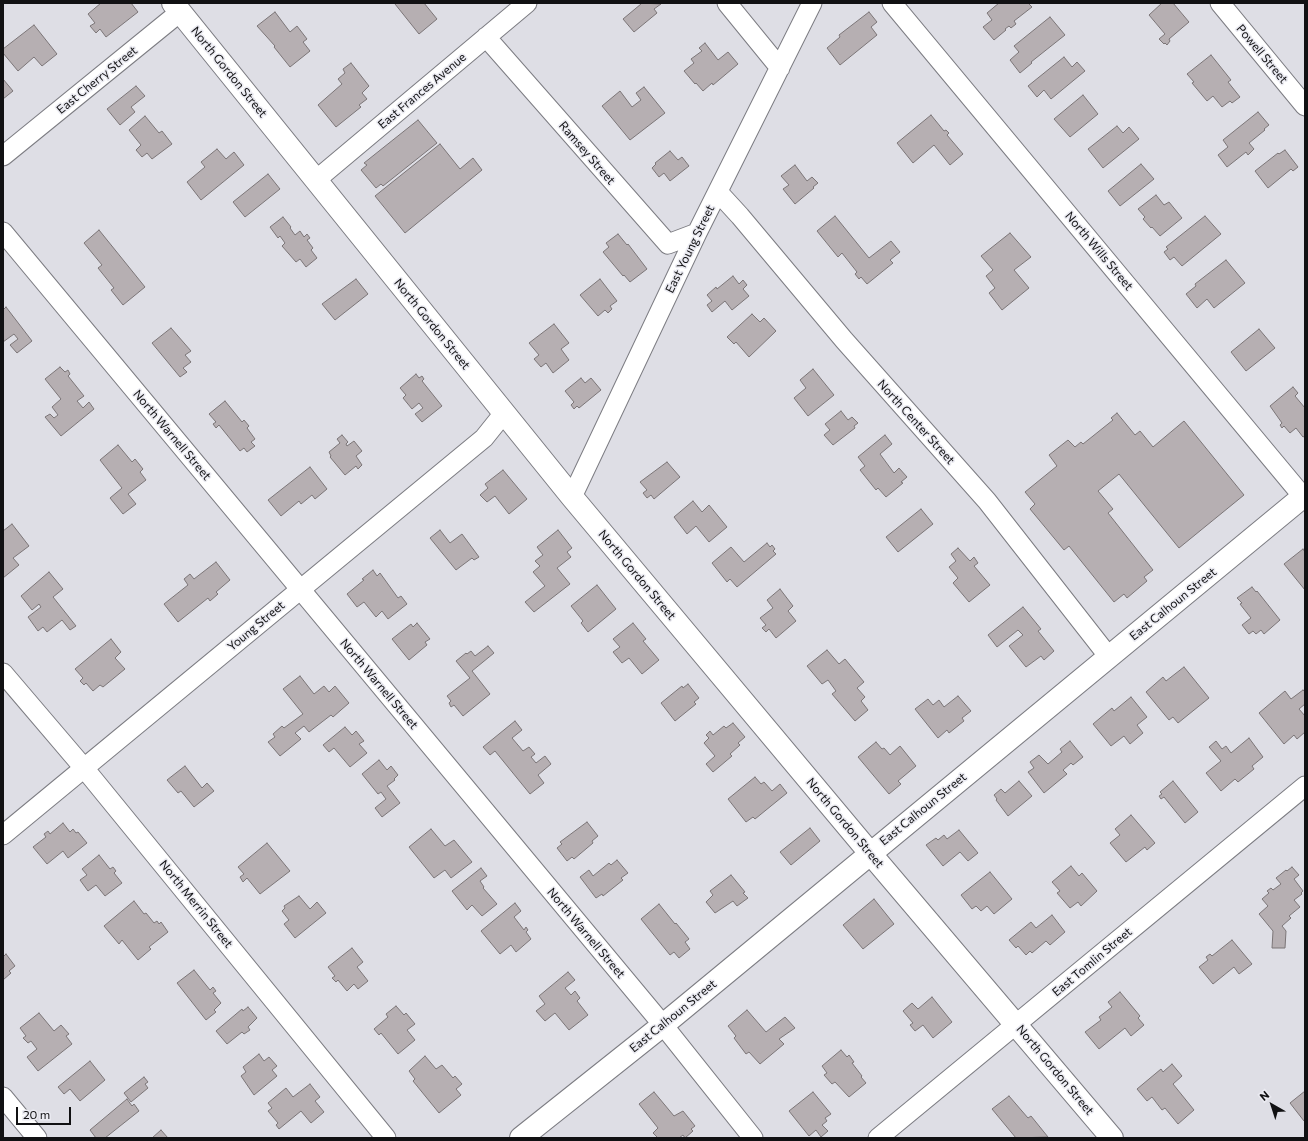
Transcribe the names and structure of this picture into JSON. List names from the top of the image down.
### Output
{
  "streets": {
    "street": [
      "Powell Street",
      "North Gordon Street",
      "East Cherry Street",
      "East Frances Avenue",
      "Ramsey Street",
      "East Young Street",
      "North Wills Street",
      "North Center Street",
      "North Warnell Street",
      "East Calhoun Street",
      "Young Street",
      "North Merrin Street",
      "East Tomlin Street"
    ]
  },
  "crossings": [
    ["North Gordon Street", "East Cherry Street"],
    ["North Gordon Street", "East Frances Avenue"],
    ["North Gordon Street", "East Young Street"],
    ["North Gordon Street", "East Calhoun Street"],
    ["North Gordon Street", "Young Street"],
    ["North Gordon Street", "East Tomlin Street"],
    ["East Frances Avenue", "Ramsey Street"],
    ["Ramsey Street", "East Young Street"],
    ["East Young Street", "North Center Street"],
    ["North Wills Street", "East Calhoun Street"],
    ["North Center Street", "East Calhoun Street"],
    ["North Warnell Street", "East Calhoun Street"],
    ["North Warnell Street", "Young Street"],
    ["Young Street", "North Merrin Street"]
  ],
  "scale_bar": "20 m",
  "north": "top left"
}
